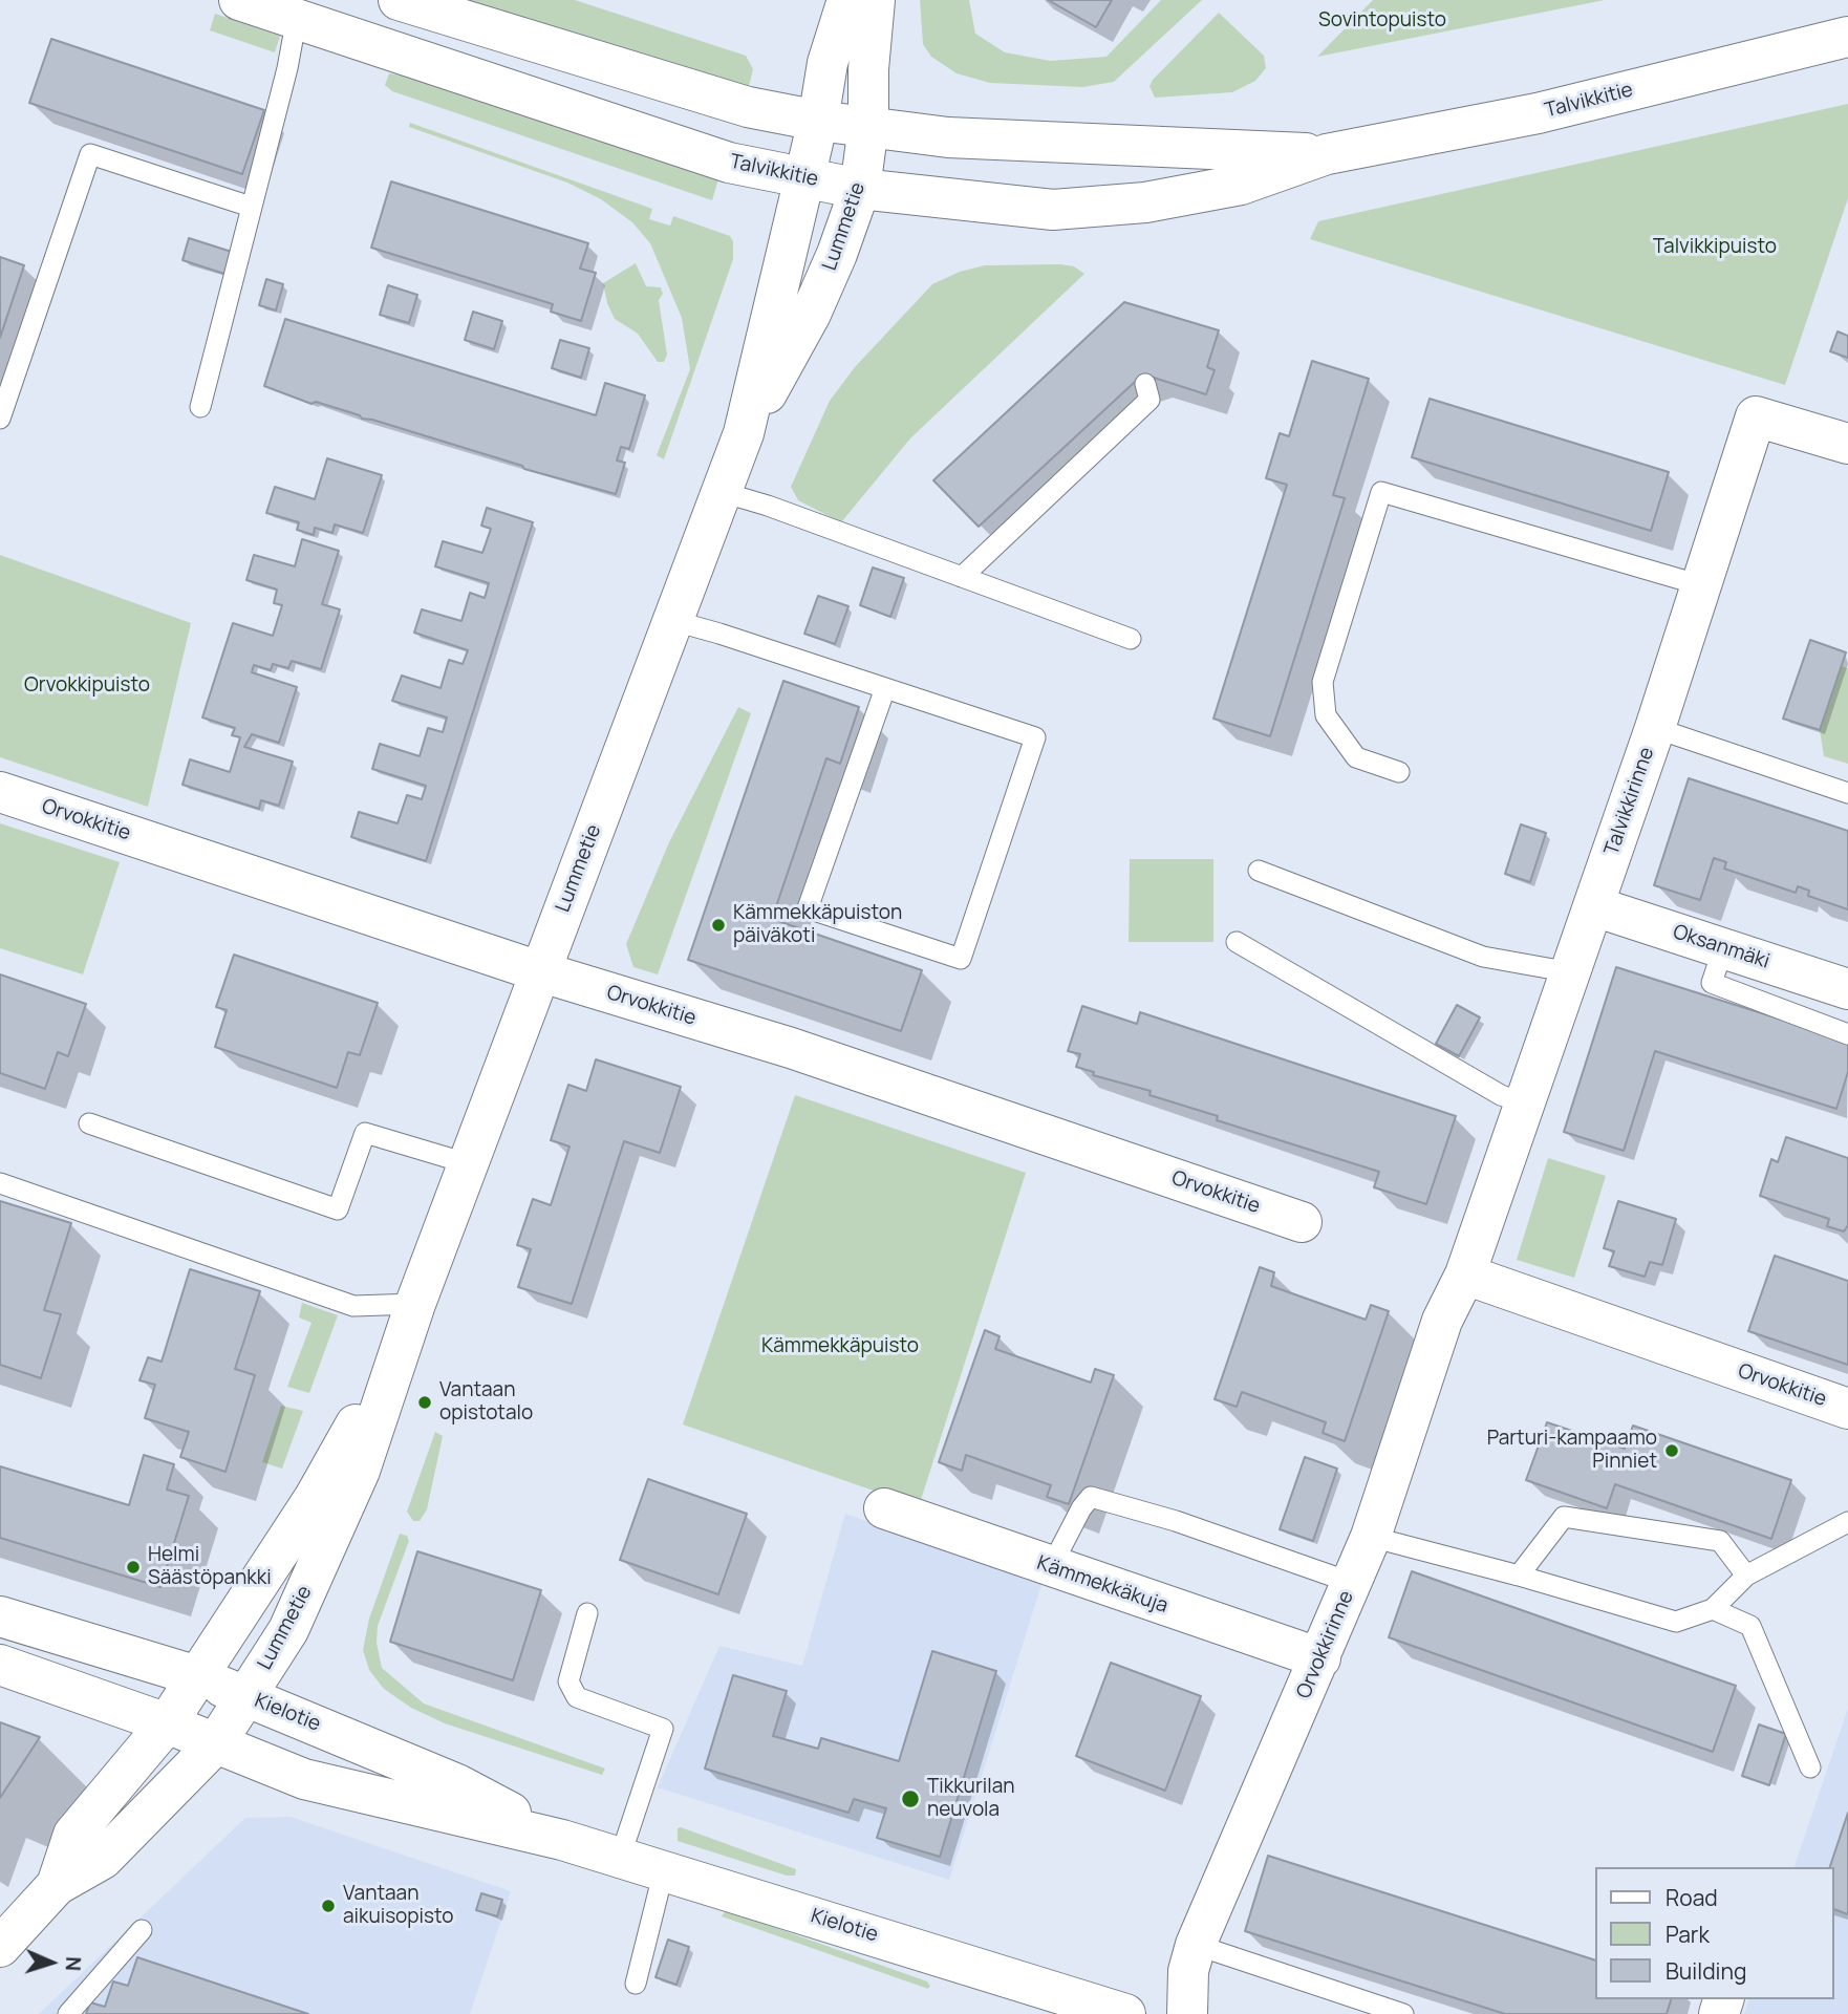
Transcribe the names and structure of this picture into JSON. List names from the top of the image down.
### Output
{
  "streets": {
    "street": [
      "Talvikkitie",
      "Lummetie",
      "Talvikkirinne",
      "Orvokkitie",
      "Oksanmäki",
      "Kämmekkäkuja",
      "Orvokkirinne",
      "Kielotie"
    ]
  },
  "crossings": [
    ["Talvikkitie", "Lummetie"],
    ["Lummetie", "Orvokkitie"],
    ["Lummetie", "Kielotie"],
    ["Talvikkirinne", "Orvokkitie"],
    ["Talvikkirinne", "Oksanmäki"],
    ["Talvikkirinne", "Orvokkirinne"],
    ["Orvokkitie", "Orvokkirinne"],
    ["Kämmekkäkuja", "Orvokkirinne"]
  ],
  "parks": [
    "Sovintopuisto",
    "Talvikkipuisto",
    "Orvokkipuisto",
    "Kämmekkäpuisto"
  ],
  "places": [
    "Kämmekkäpuiston päiväkoti",
    "Vantaan opistotalo",
    "Parturi-kampaamo Pinniet",
    "Helmi Säästöpankki",
    "Tikkurilan neuvola",
    "Vantaan aikuisopisto"
  ],
  "legend": ["Road", "Park", "Building"],
  "north": "right"
}
